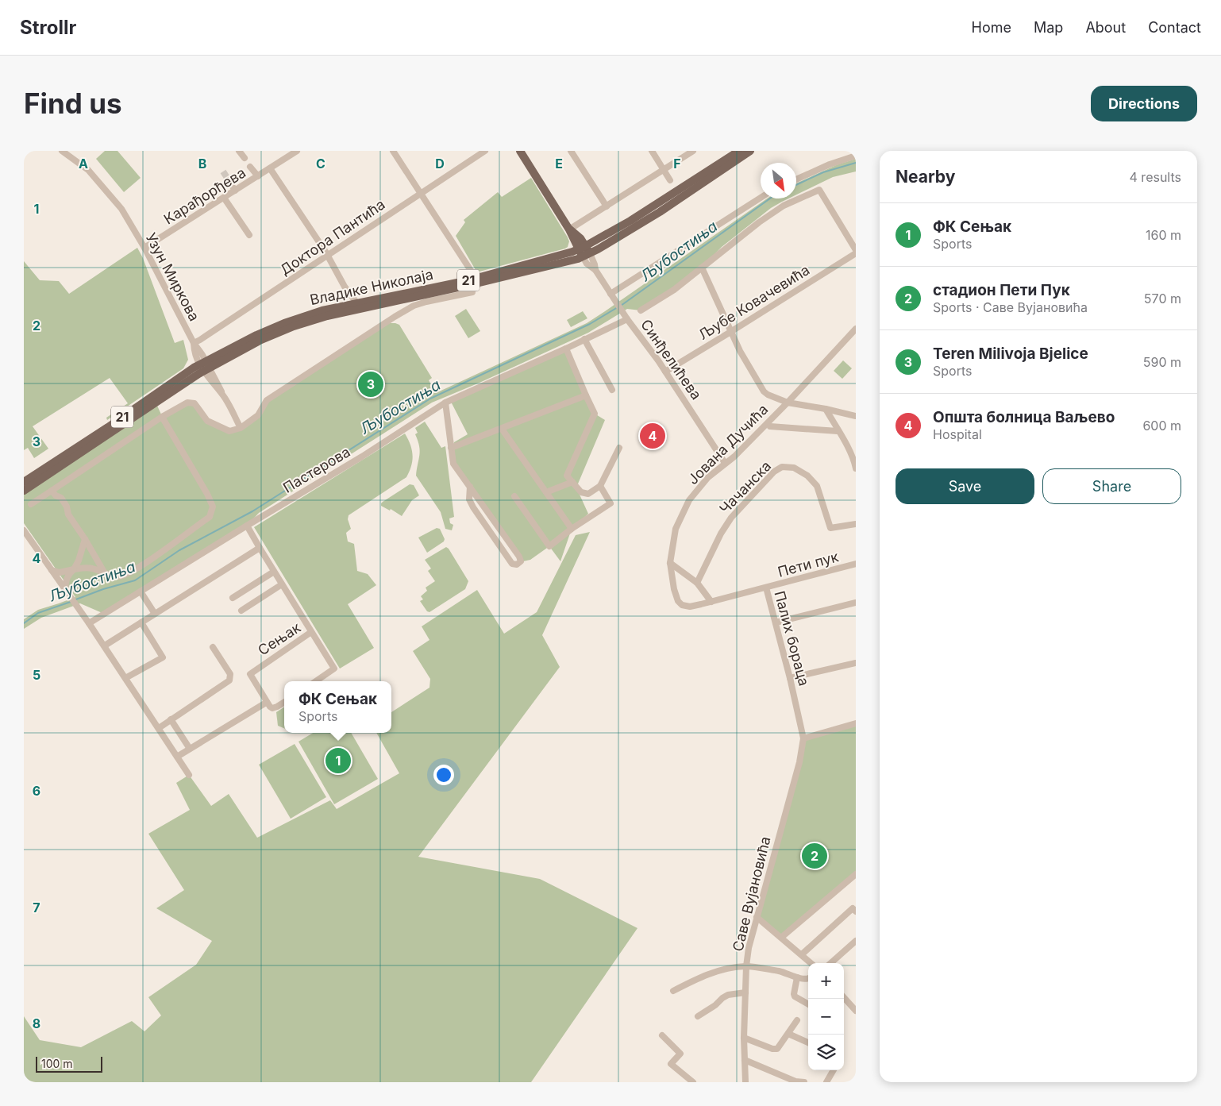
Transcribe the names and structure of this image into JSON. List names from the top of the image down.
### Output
{
  "streets": {
    "main road": ["21", "Владике Николаја", "Синђелићева"],
    "street": [
      "Карађорђева",
      "Доктора Пантића",
      "Узун Миркова",
      "Љубе Ковачевића",
      "Јована Дучића",
      "Пастерова",
      "Чачанска",
      "Пети пук",
      "Палих бораца",
      "Сењак",
      "Саве Вујановића"
    ]
  },
  "crossings": [
    ["Карађорђева", "Узун Миркова"],
    ["Доктора Пантића", "Узун Миркова"],
    ["Узун Миркова", "Владике Николаја"],
    ["21", "Владике Николаја"],
    ["21", "Синђелићева"],
    ["Владике Николаја", "Синђелићева"],
    ["Љубе Ковачевића", "Синђелићева"],
    ["Синђелићева", "Јована Дучића"],
    ["Синђелићева", "Пастерова"],
    ["Јована Дучића", "Палих бораца"],
    ["Пети пук", "Палих бораца"],
    ["Палих бораца", "Саве Вујановића"]
  ],
  "water": ["Љубостиња"],
  "scale_bar": "100 m",
  "north": "bottom right",
  "page": {
    "header": "Strollr",
    "nav": [
      "Home",
      "Map",
      "About",
      "Contact"
    ],
    "buttons": [
      "Directions",
      ["Save", "Share"]
    ],
    "title": "Find us",
    "heading": ["Nearby", "4 results"],
    "list": [
      {
        "mark": "1",
        "name": "ФК Сењак",
        "note": "Sports",
        "value": "160 m"
      },
      {
        "mark": "2",
        "name": "стадион Пети Пук",
        "note": "Sports · Саве Вујановића",
        "value": "570 m"
      },
      {
        "mark": "3",
        "name": "Teren Milivoja Bjelice",
        "note": "Sports",
        "value": "590 m"
      },
      {
        "mark": "4",
        "name": "Општа болница Ваљево",
        "note": "Hospital",
        "value": "600 m"
      }
    ],
    "pins": [
      "3",
      "4",
      "1",
      "2"
    ],
    "popup": ["ФК Сењак", "Sports"],
    "map_buttons": ["+", "−"],
    "scale": "100 m"
  },
  "grid": {
    "columns": [
      "A",
      "B",
      "C",
      "D",
      "E",
      "F"
    ],
    "rows": [
      "1",
      "2",
      "3",
      "4",
      "5",
      "6",
      "7",
      "8"
    ]
  }
}
